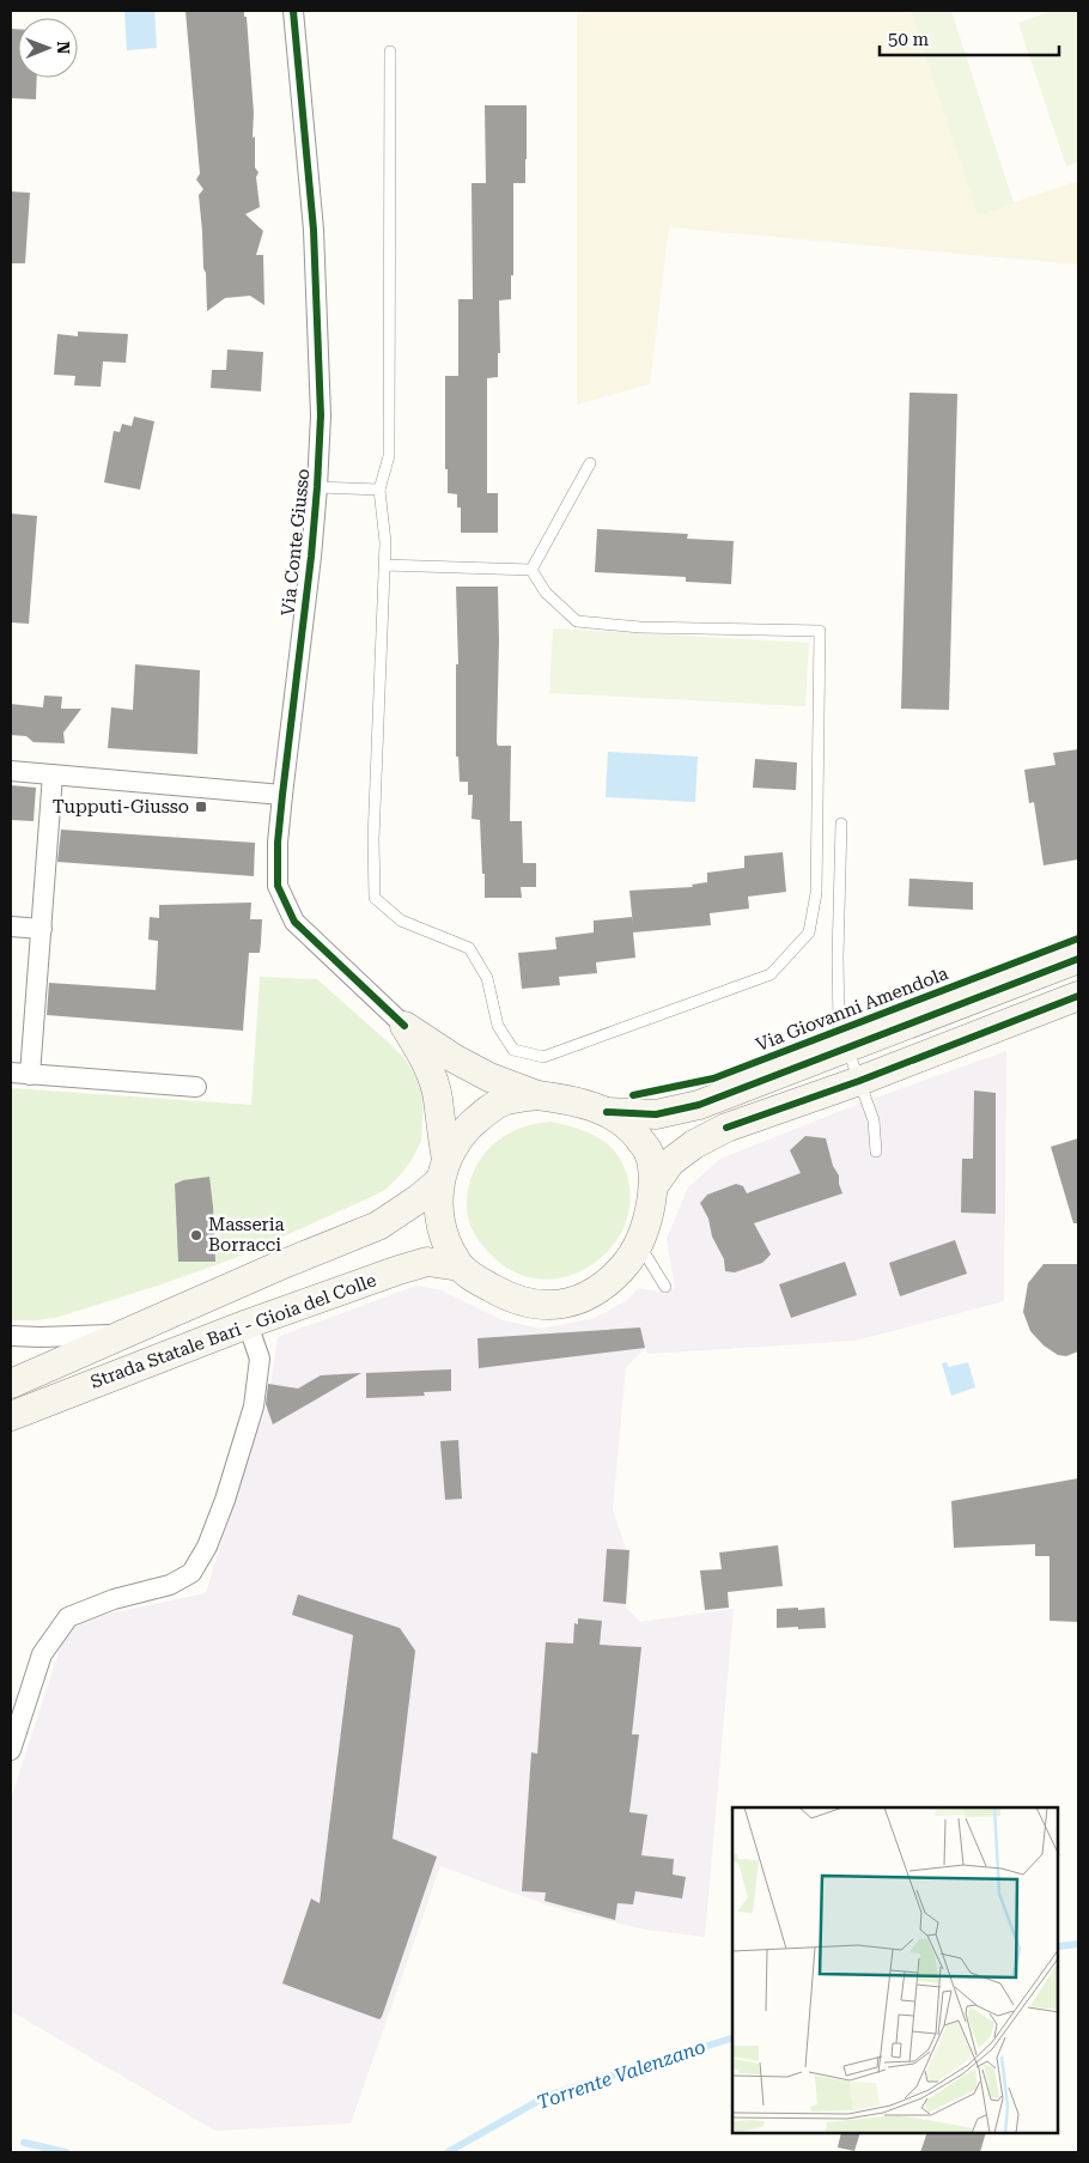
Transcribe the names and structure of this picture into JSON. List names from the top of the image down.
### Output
{
  "streets": {
    "main road": ["Via Giovanni Amendola", "Strada Statale Bari - Gioia del Colle"],
    "street": ["Via Conte Giusso"]
  },
  "crossings": [
    ["Via Giovanni Amendola", "Strada Statale Bari - Gioia del Colle"]
  ],
  "water": ["Torrente Valenzano"],
  "places": {
    "transit": ["Tupputi-Giusso"],
    "other": ["Masseria Borracci"]
  },
  "scale_bar": "50 m",
  "north": "right"
}
